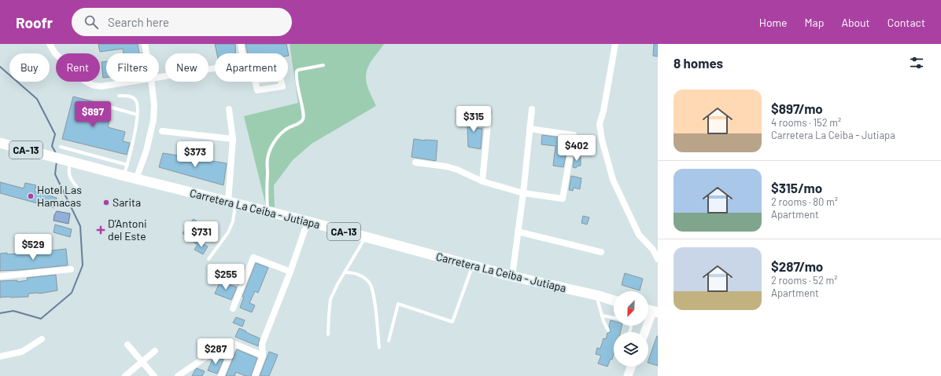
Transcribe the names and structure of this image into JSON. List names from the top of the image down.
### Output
{
  "streets": {
    "main road": ["CA-13", "Carretera La Ceiba - Jutiapa"]
  },
  "places": {
    "other": ["Hotel Las Hamacas", "Sarita"],
    "health": ["D’Antoni del Este"]
  },
  "north": "bottom left",
  "page": {
    "header": "Roofr",
    "search": "Search here",
    "nav": [
      "Home",
      "Map",
      "About",
      "Contact"
    ],
    "heading": "8 homes",
    "chip": [
      "Buy",
      "Rent",
      "Filters",
      "New",
      "Apartment"
    ],
    "list": [
      {
        "name": "$897/mo",
        "note": "4 rooms · 152 m² · Carretera La Ceiba - Jutiapa"
      },
      {
        "name": "$315/mo",
        "note": "2 rooms · 80 m² · Apartment"
      },
      {
        "name": "$287/mo",
        "note": "2 rooms · 52 m² · Apartment"
      }
    ],
    "price": [
      "$897",
      "$315",
      "$402",
      "$373",
      "$731",
      "$529",
      "$255",
      "$287"
    ]
  }
}
